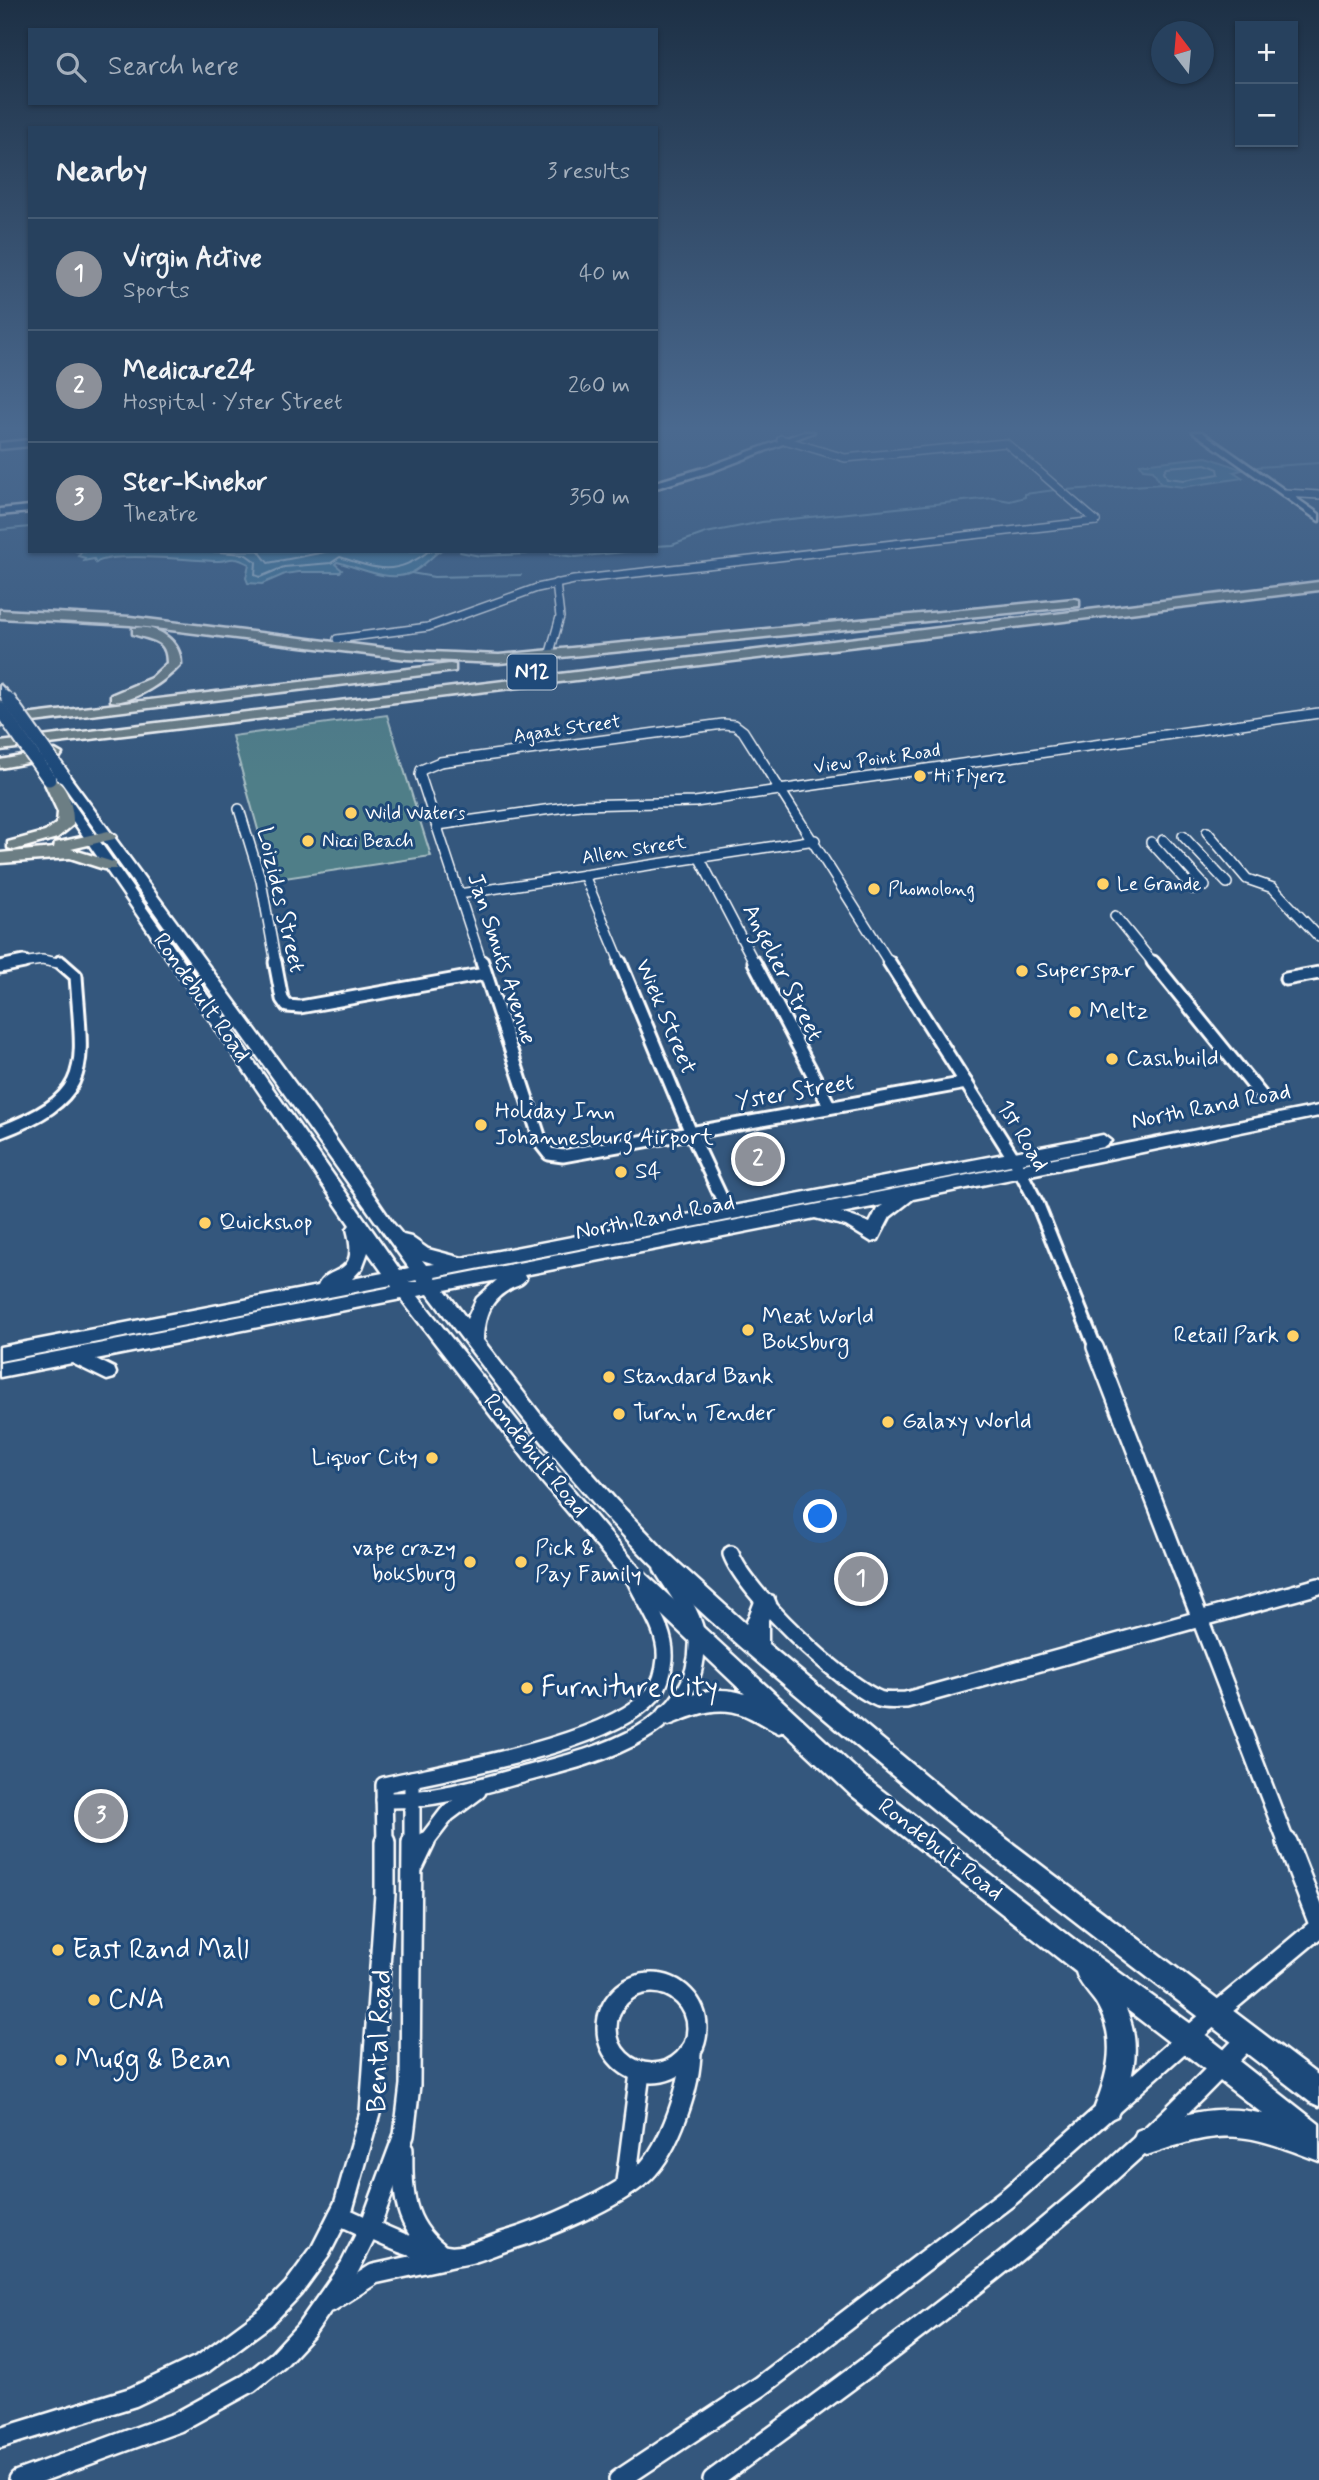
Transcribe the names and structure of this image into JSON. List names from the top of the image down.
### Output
{
  "streets": {
    "highway": ["N12"],
    "main road": ["Rondebult Road", "North Rand Road"],
    "street": [
      "Agaat Street",
      "View Point Road",
      "Allen Street",
      "Loizides Street",
      "Jan Smuts Avenue",
      "Angelier Street",
      "Wiek Street",
      "Yster Street",
      "1st Road",
      "Bental Road"
    ]
  },
  "crossings": [
    ["Agaat Street", "Jan Smuts Avenue"],
    ["Agaat Street", "1st Road"],
    ["View Point Road", "Jan Smuts Avenue"],
    ["View Point Road", "1st Road"],
    ["Allen Street", "Jan Smuts Avenue"],
    ["Allen Street", "Angelier Street"],
    ["Allen Street", "Wiek Street"],
    ["Allen Street", "1st Road"],
    ["Loizides Street", "Jan Smuts Avenue"],
    ["Jan Smuts Avenue", "Yster Street"],
    ["Angelier Street", "Yster Street"],
    ["Rondebult Road", "North Rand Road"],
    ["Wiek Street", "Yster Street"],
    ["Wiek Street", "North Rand Road"],
    ["Yster Street", "1st Road"],
    ["North Rand Road", "1st Road"]
  ],
  "places": [
    "Hi Flyerz",
    "Wild Waters",
    "Nicci Beach",
    "Le Grande",
    "Phomolong",
    "Superspar",
    "Meltz",
    "Cashbuild",
    "Holiday Inn Johannesburg Airport",
    "S4",
    "Quickshop",
    "Meat World Boksburg",
    "Retail Park",
    "Standard Bank",
    "Turn'n Tender",
    "Galaxy World",
    "Liquor City",
    "vape crazy boksburg",
    "Pick & Pay Family",
    "Furniture City",
    "East Rand Mall",
    "CNA",
    "Mugg & Bean"
  ],
  "north": "top",
  "page": {
    "map_buttons": ["+", "−"],
    "search": "Search here",
    "heading": ["Nearby", "3 results"],
    "list": [
      {
        "mark": "1",
        "name": "Virgin Active",
        "note": "Sports",
        "value": "40 m"
      },
      {
        "mark": "2",
        "name": "Medicare24",
        "note": "Hospital · Yster Street",
        "value": "260 m"
      },
      {
        "mark": "3",
        "name": "Ster-Kinekor",
        "note": "Theatre",
        "value": "350 m"
      }
    ],
    "pins": ["2", "1", "3"]
  }
}
